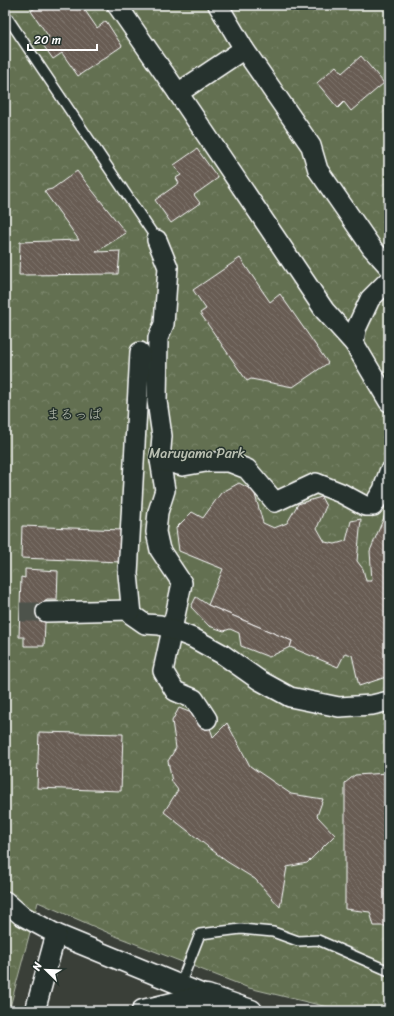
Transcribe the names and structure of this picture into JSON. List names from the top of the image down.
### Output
{
  "parks": ["まるっぱ", "Maruyama Park"],
  "scale_bar": "20 m",
  "north": "top left"
}
